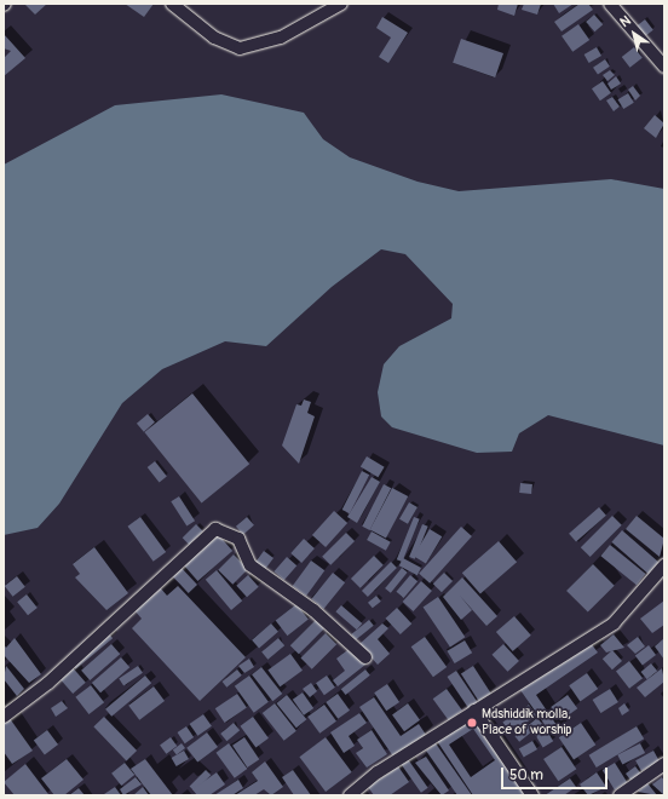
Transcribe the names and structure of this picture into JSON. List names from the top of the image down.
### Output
{
  "places": ["Mdshiddik molla, Place of worship"],
  "scale_bar": "50 m",
  "north": "top left"
}
